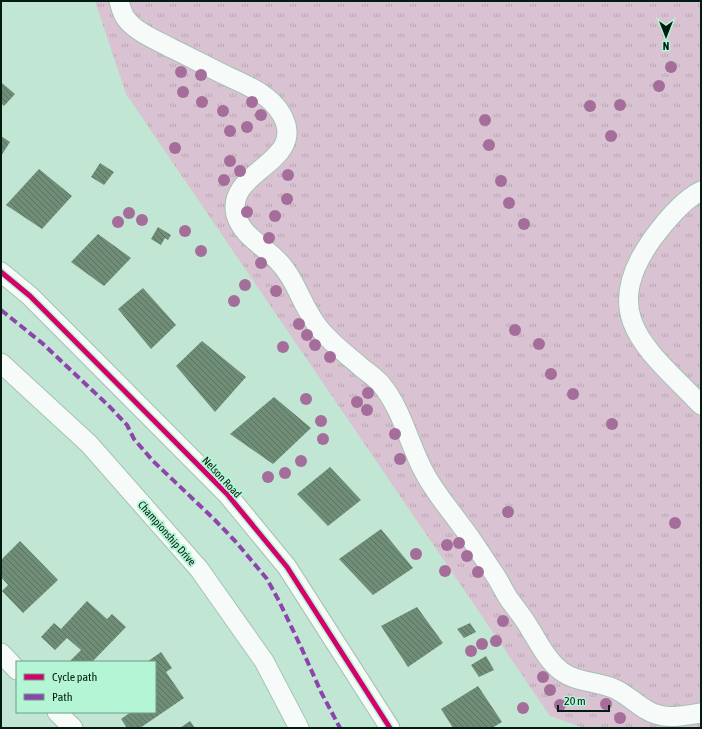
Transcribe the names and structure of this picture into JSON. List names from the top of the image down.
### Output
{
  "streets": {
    "street": ["Nelson Road", "Championship Drive"]
  },
  "legend": ["Cycle path", "Path"],
  "scale_bar": "20 m",
  "north": "bottom"
}
